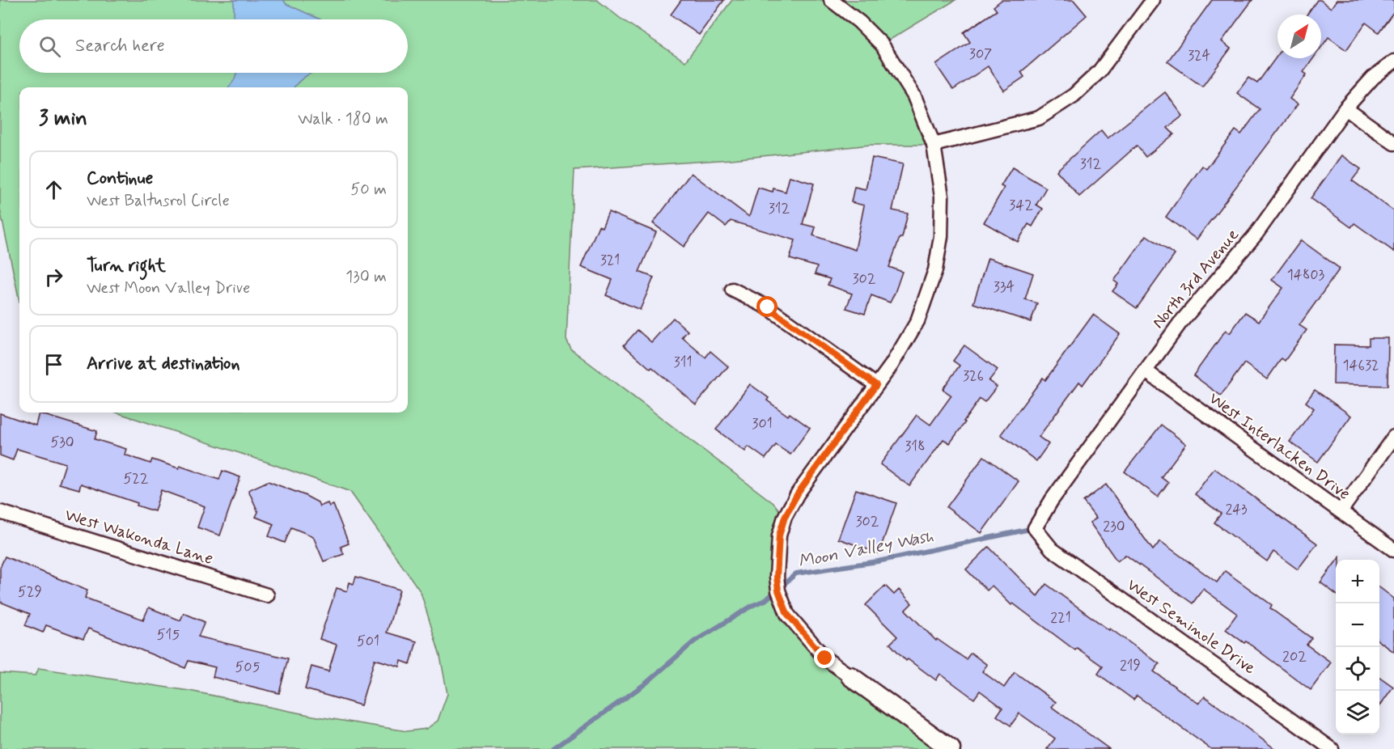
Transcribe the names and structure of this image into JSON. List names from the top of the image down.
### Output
{
  "streets": {
    "street": [
      "North 3rd Avenue",
      "West Interlacken Drive",
      "West Wakonda Lane",
      "West Seminole Drive"
    ]
  },
  "crossings": [
    ["North 3rd Avenue", "West Interlacken Drive"],
    ["North 3rd Avenue", "West Seminole Drive"]
  ],
  "water": ["Moon Valley Wash"],
  "house_numbers": [
    "307",
    "324",
    "312",
    "342",
    "312",
    "321",
    "14803",
    "302",
    "334",
    "311",
    "14632",
    "326",
    "301",
    "530",
    "318",
    "522",
    "243",
    "302",
    "230",
    "529",
    "221",
    "515",
    "501",
    "202",
    "219",
    "505"
  ],
  "north": "top right",
  "page": {
    "search": "Search here",
    "heading": ["3 min", "Walk · 180 m"],
    "list": [
      ["Continue", "West Baltusrol Circle", "50 m"],
      ["Turn right", "West Moon Valley Drive", "130 m"],
      "Arrive at destination"
    ],
    "map_buttons": ["+", "−"]
  }
}
